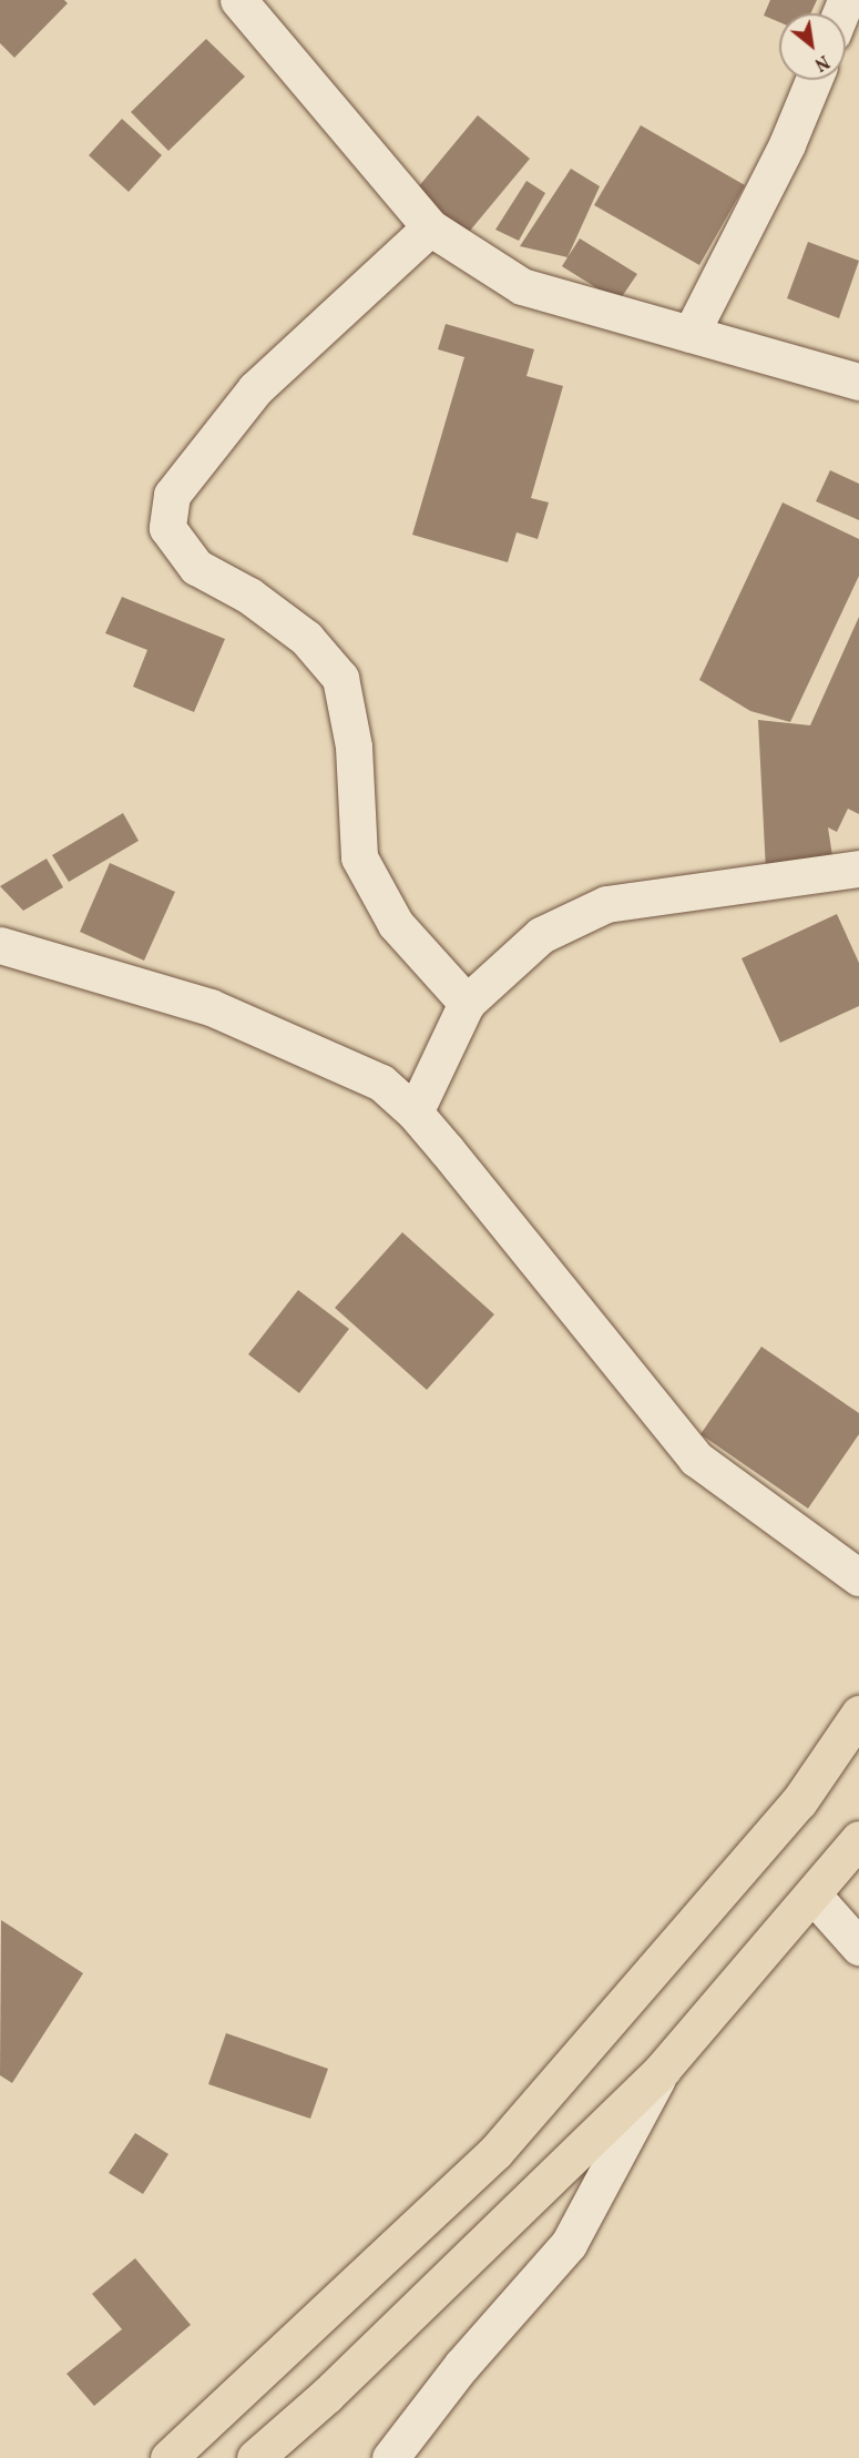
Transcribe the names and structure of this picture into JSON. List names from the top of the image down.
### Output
{
  "north": "bottom right"
}
